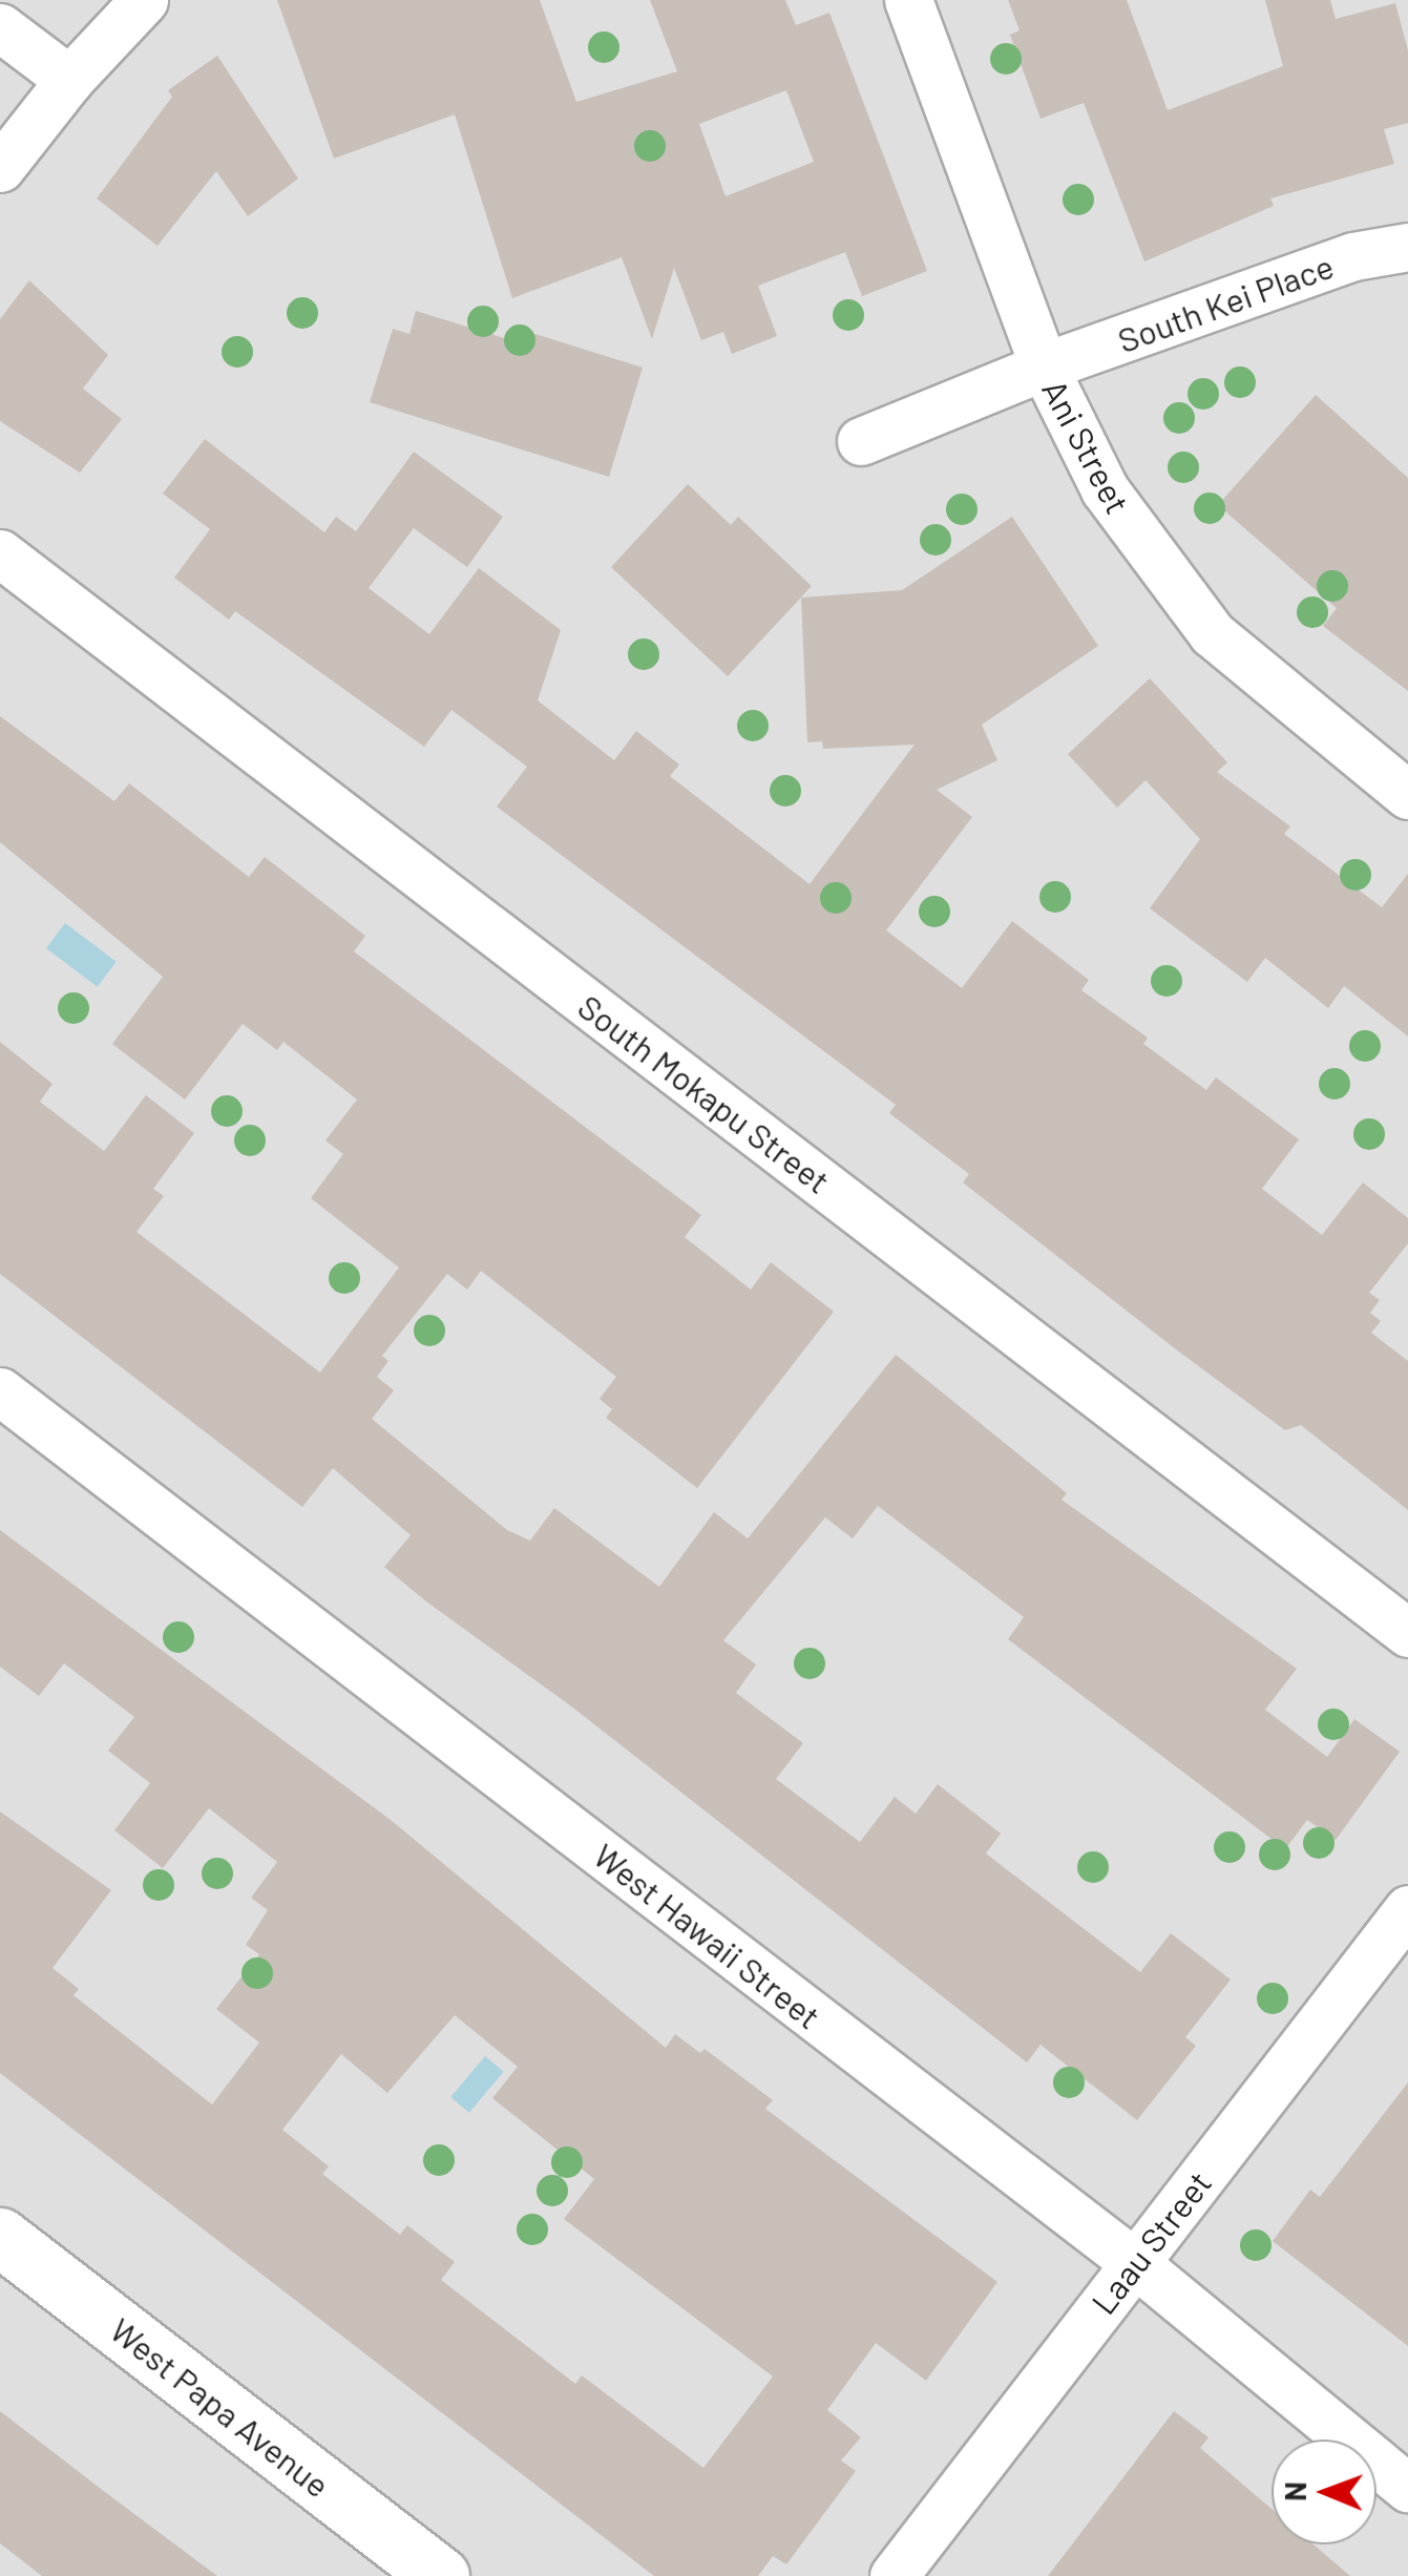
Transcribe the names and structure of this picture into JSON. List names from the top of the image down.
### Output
{
  "streets": {
    "street": [
      "South Kei Place",
      "Ani Street",
      "South Mokapu Street",
      "West Hawaii Street",
      "Laau Street",
      "West Papa Avenue"
    ]
  },
  "crossings": [
    ["South Kei Place", "Ani Street"],
    ["West Hawaii Street", "Laau Street"]
  ],
  "north": "left"
}
